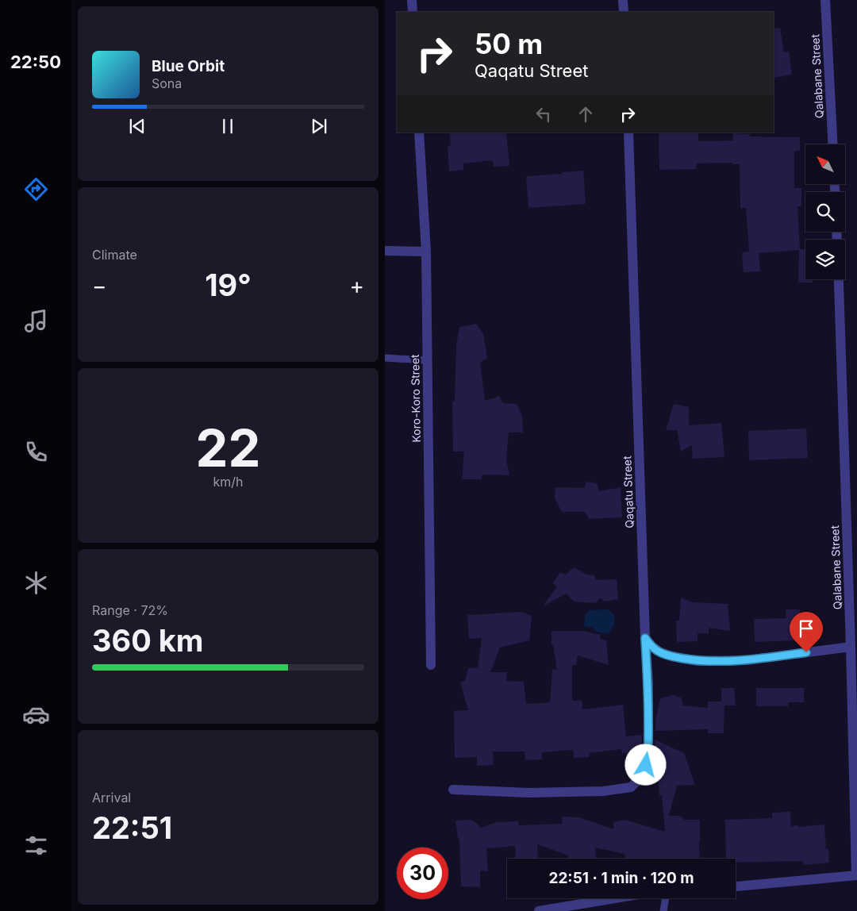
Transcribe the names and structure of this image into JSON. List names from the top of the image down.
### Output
{
  "streets": {
    "street": ["Qalabane Street", "Koro-Koro Street", "Qaqatu Street"]
  },
  "north": "top left",
  "page": {
    "tabs": "22:50",
    "turn": ["50 m", "Qaqatu Street"],
    "song": ["Blue Orbit", "Sona"],
    "tile": [
      "Climate",
      ["22", "km/h"],
      ["Range · 72%", "360 km"],
      ["Arrival", "22:51"]
    ],
    "heat": ["−", "19°", "+"],
    "limit": "30",
    "trip": "22:51 · 1 min · 120 m"
  }
}
